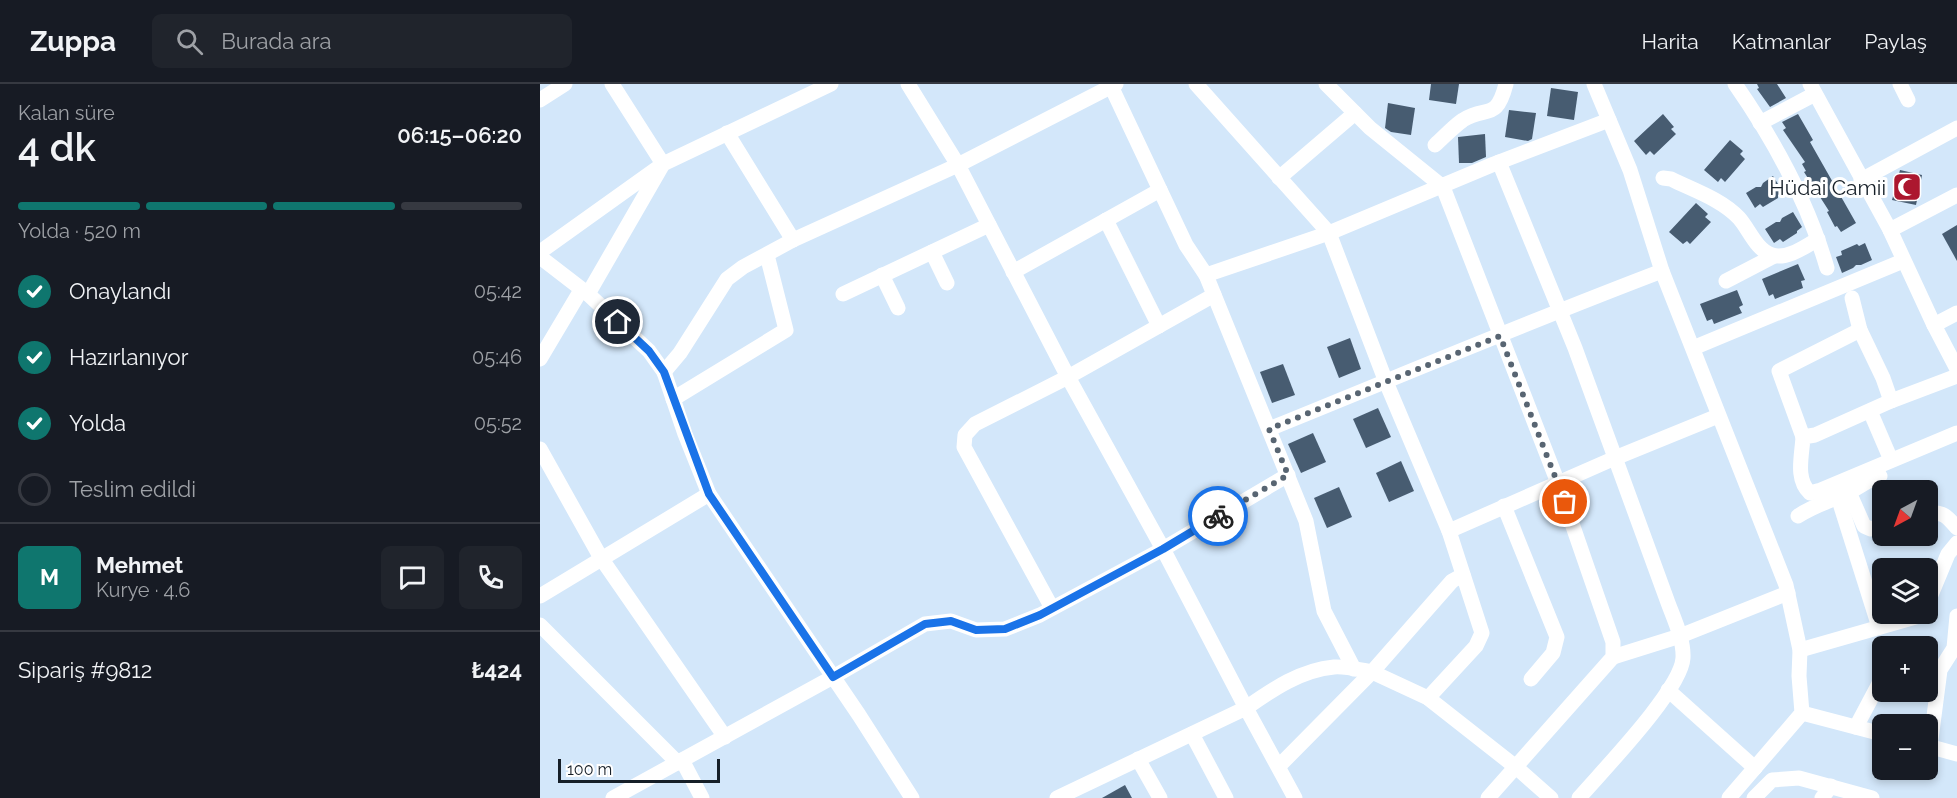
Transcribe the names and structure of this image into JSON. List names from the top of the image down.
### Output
{
  "places": {
    "mosque": ["Hüdai Camii"]
  },
  "scale_bar": "100 m",
  "north": "bottom left",
  "page": {
    "header": "Zuppa",
    "search": "Burada ara",
    "nav": ["Harita", "Katmanlar", "Paylaş"],
    "heading": ["4 dk", "Kalan süre", "06:15–06:20"],
    "panel": [
      "Mehmet",
      "Kurye · 4.6",
      "Sipariş #9812",
      "₺424"
    ],
    "bar": "Yolda · 520 m",
    "list": [
      ["Onaylandı", "05:42"],
      ["Hazırlanıyor", "05:46"],
      ["Yolda", "05:52"],
      "Teslim edildi"
    ],
    "map_buttons": ["+", "−"],
    "round": "M",
    "scale": "100 m"
  }
}
